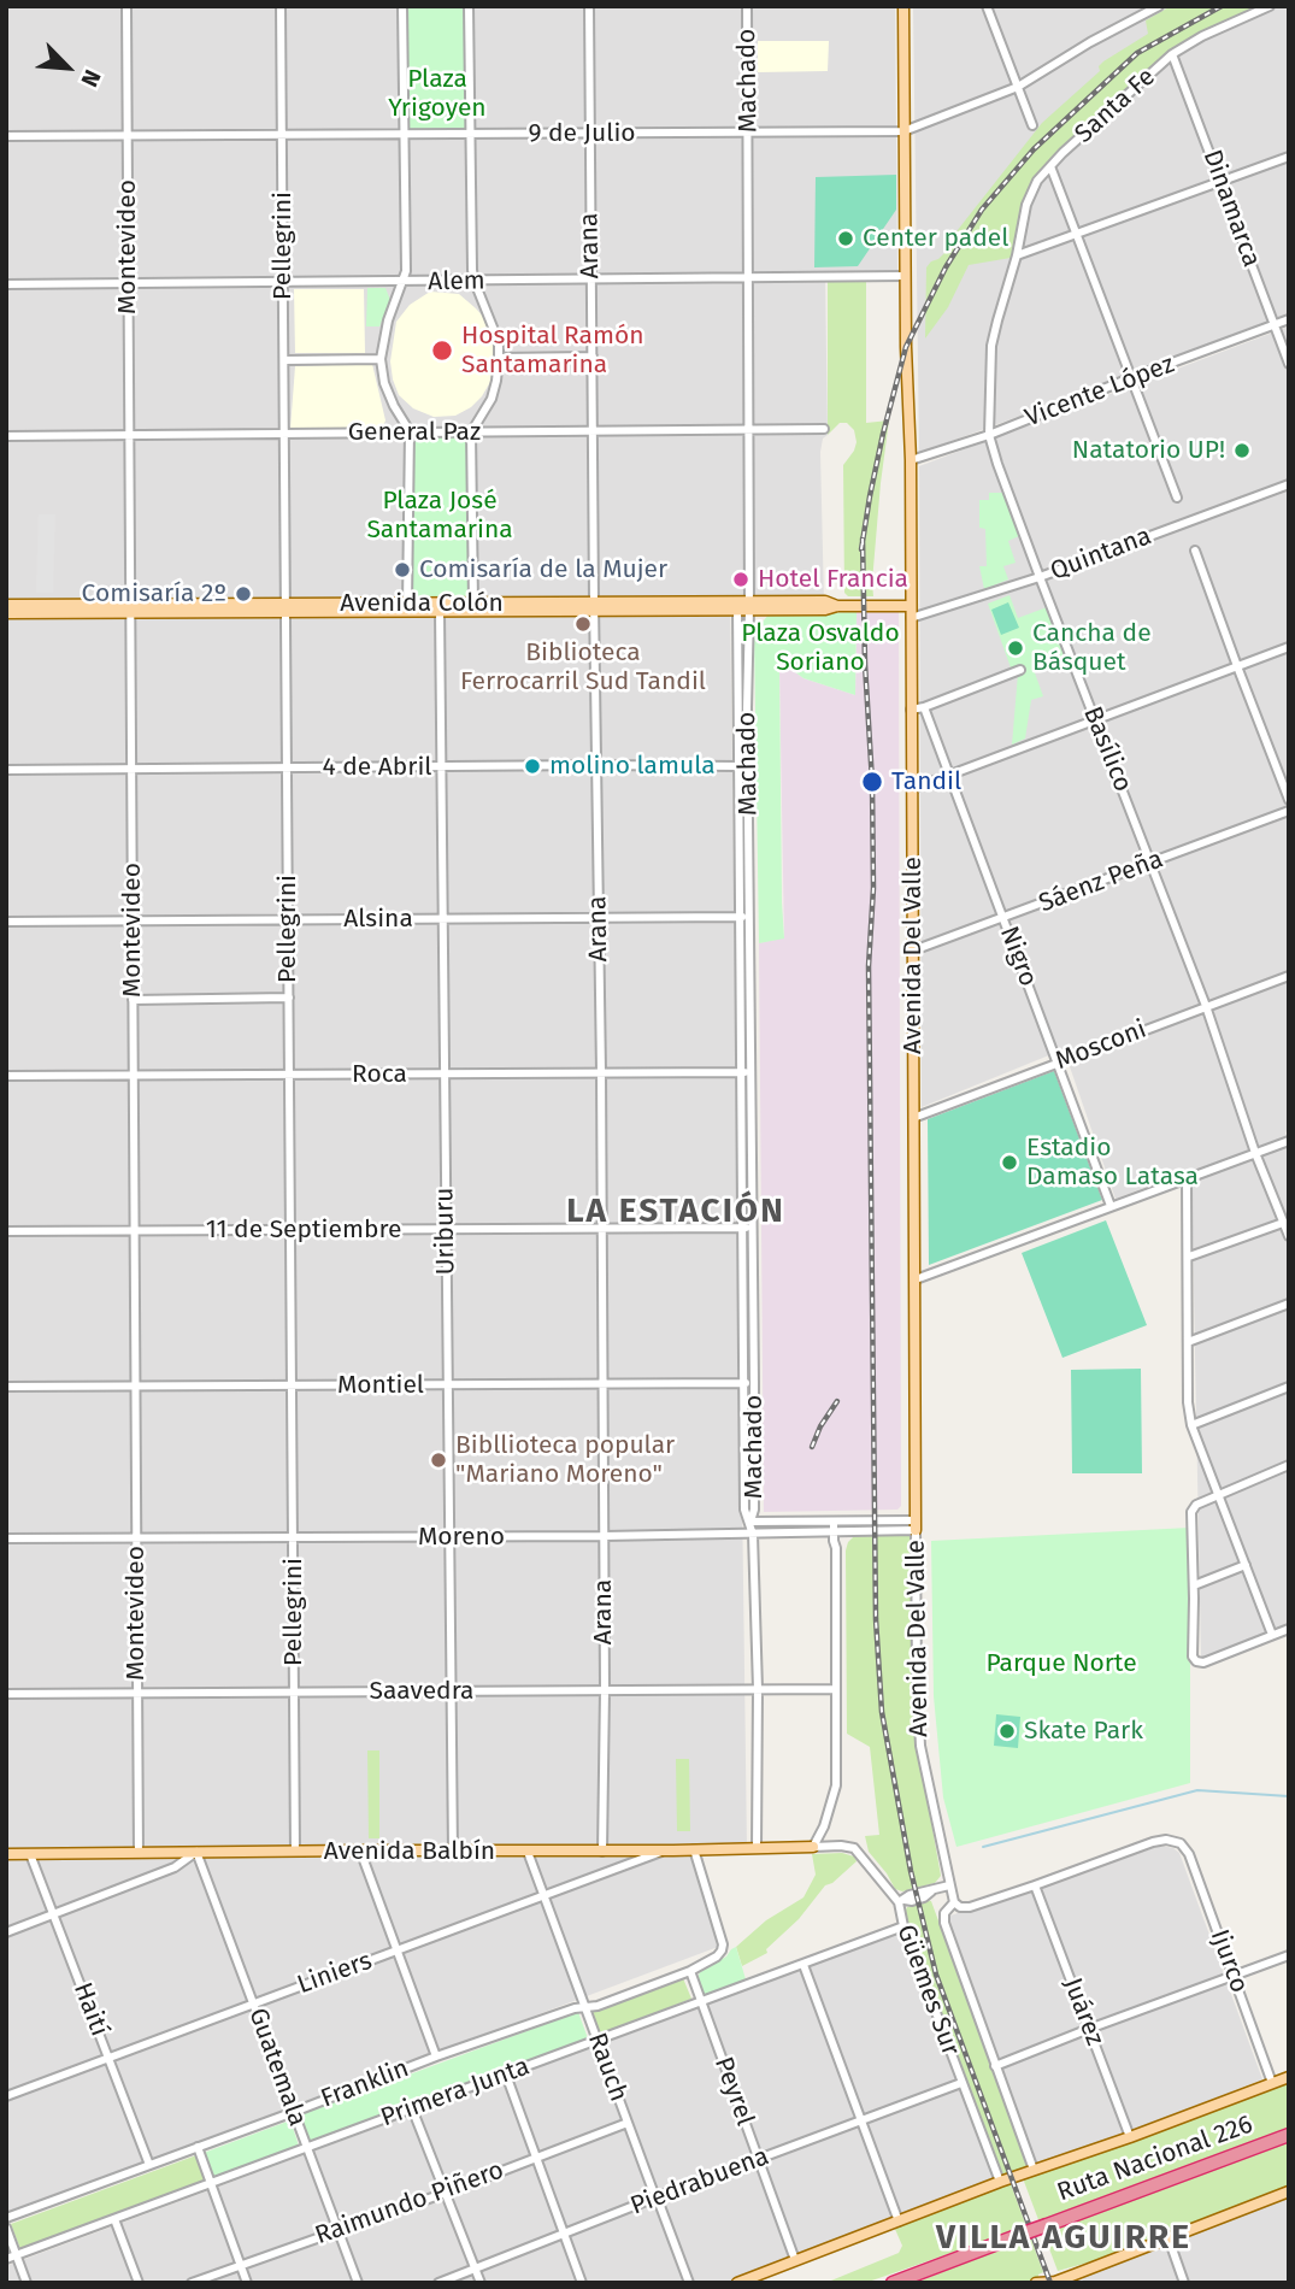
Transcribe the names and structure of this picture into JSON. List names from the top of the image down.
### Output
{
  "streets": {
    "highway": ["Ruta Nacional 226"],
    "main road": ["Avenida Colón", "Avenida Del Valle", "Avenida Balbín"],
    "street": [
      "Machado",
      "Santa Fe",
      "9 de Julio",
      "Dinamarca",
      "Pellegrini",
      "Arana",
      "Montevideo",
      "Alem",
      "Vicente López",
      "General Paz",
      "Quintana",
      "Basílico",
      "4 de Abril",
      "Sáenz Peña",
      "Alsina",
      "Nigro",
      "Mosconi",
      "Roca",
      "11 de Septiembre",
      "Uriburu",
      "Montiel",
      "Moreno",
      "Saavedra",
      "Ijurco",
      "Liniers",
      "Güemes Sur",
      "Haití",
      "Juárez",
      "Guatemala",
      "Rauch",
      "Franklin",
      "Peyrel",
      "Primera Junta",
      "Piedrabuena",
      "Raimundo Piñero"
    ]
  },
  "crossings": [
    ["Machado", "9 de Julio"],
    ["Machado", "Alem"],
    ["Machado", "General Paz"],
    ["Machado", "Avenida Colón"],
    ["Machado", "4 de Abril"],
    ["Machado", "Alsina"],
    ["Machado", "Roca"],
    ["Machado", "11 de Septiembre"],
    ["Machado", "Montiel"],
    ["Machado", "Moreno"],
    ["Machado", "Saavedra"],
    ["Machado", "Avenida Balbín"],
    ["Santa Fe", "Dinamarca"],
    ["Santa Fe", "Basílico"],
    ["9 de Julio", "Pellegrini"],
    ["9 de Julio", "Arana"],
    ["9 de Julio", "Montevideo"],
    ["9 de Julio", "Avenida Del Valle"],
    ["Dinamarca", "Vicente López"],
    ["Pellegrini", "Alem"],
    ["Pellegrini", "General Paz"],
    ["Pellegrini", "Avenida Colón"],
    ["Pellegrini", "4 de Abril"],
    ["Pellegrini", "Alsina"],
    ["Pellegrini", "Roca"],
    ["Pellegrini", "11 de Septiembre"],
    ["Pellegrini", "Montiel"],
    ["Pellegrini", "Moreno"],
    ["Pellegrini", "Saavedra"],
    ["Pellegrini", "Avenida Balbín"],
    ["Arana", "Alem"],
    ["Arana", "General Paz"],
    ["Arana", "Avenida Colón"],
    ["Arana", "4 de Abril"],
    ["Arana", "Alsina"],
    ["Arana", "Roca"],
    ["Arana", "11 de Septiembre"],
    ["Arana", "Montiel"],
    ["Arana", "Moreno"],
    ["Arana", "Saavedra"],
    ["Arana", "Avenida Balbín"],
    ["Montevideo", "Alem"],
    ["Montevideo", "General Paz"],
    ["Montevideo", "Avenida Colón"],
    ["Montevideo", "4 de Abril"],
    ["Montevideo", "Alsina"],
    ["Montevideo", "Roca"],
    ["Montevideo", "11 de Septiembre"],
    ["Montevideo", "Montiel"],
    ["Montevideo", "Moreno"],
    ["Montevideo", "Saavedra"],
    ["Montevideo", "Avenida Balbín"],
    ["Alem", "General Paz"],
    ["Alem", "Avenida Del Valle"],
    ["Vicente López", "Basílico"],
    ["Vicente López", "Avenida Del Valle"],
    ["Quintana", "Basílico"],
    ["Quintana", "Avenida Del Valle"],
    ["Avenida Colón", "Avenida Del Valle"],
    ["Avenida Colón", "Uriburu"],
    ["Basílico", "Sáenz Peña"],
    ["Basílico", "Mosconi"],
    ["4 de Abril", "Uriburu"],
    ["Sáenz Peña", "Avenida Del Valle"],
    ["Sáenz Peña", "Nigro"],
    ["Alsina", "Uriburu"],
    ["Avenida Del Valle", "Mosconi"],
    ["Avenida Del Valle", "Moreno"],
    ["Nigro", "Mosconi"],
    ["Roca", "Uriburu"],
    ["11 de Septiembre", "Uriburu"],
    ["Uriburu", "Montiel"],
    ["Uriburu", "Moreno"],
    ["Uriburu", "Saavedra"],
    ["Uriburu", "Avenida Balbín"],
    ["Avenida Balbín", "Liniers"],
    ["Avenida Balbín", "Güemes Sur"],
    ["Avenida Balbín", "Haití"],
    ["Avenida Balbín", "Guatemala"],
    ["Avenida Balbín", "Rauch"],
    ["Avenida Balbín", "Franklin"],
    ["Ijurco", "Juárez"],
    ["Liniers", "Haití"],
    ["Liniers", "Guatemala"],
    ["Liniers", "Rauch"],
    ["Güemes Sur", "Primera Junta"],
    ["Güemes Sur", "Piedrabuena"],
    ["Haití", "Franklin"],
    ["Guatemala", "Franklin"],
    ["Guatemala", "Primera Junta"],
    ["Guatemala", "Raimundo Piñero"],
    ["Rauch", "Franklin"],
    ["Rauch", "Primera Junta"],
    ["Rauch", "Piedrabuena"],
    ["Rauch", "Raimundo Piñero"],
    ["Franklin", "Peyrel"],
    ["Peyrel", "Primera Junta"],
    ["Peyrel", "Piedrabuena"]
  ],
  "districts": ["LA ESTACIÓN", "VILLA AGUIRRE"],
  "parks": [
    "Plaza Yrigoyen",
    "Plaza José Santamarina",
    "Plaza Osvaldo Soriano",
    "Parque Norte"
  ],
  "places": [
    "Center padel",
    "Hospital Ramón Santamarina",
    "Natatorio UP!",
    "Comisaría de la Mujer",
    "Hotel Francia",
    "Comisaría 2º",
    "Biblioteca Ferrocarril Sud Tandil",
    "Cancha de Básquet",
    "molino lamula",
    "Tandil",
    "Estadio Damaso Latasa",
    "Bibllioteca popular \"Mariano Moreno\"",
    "Skate Park"
  ],
  "north": "bottom right"
}
